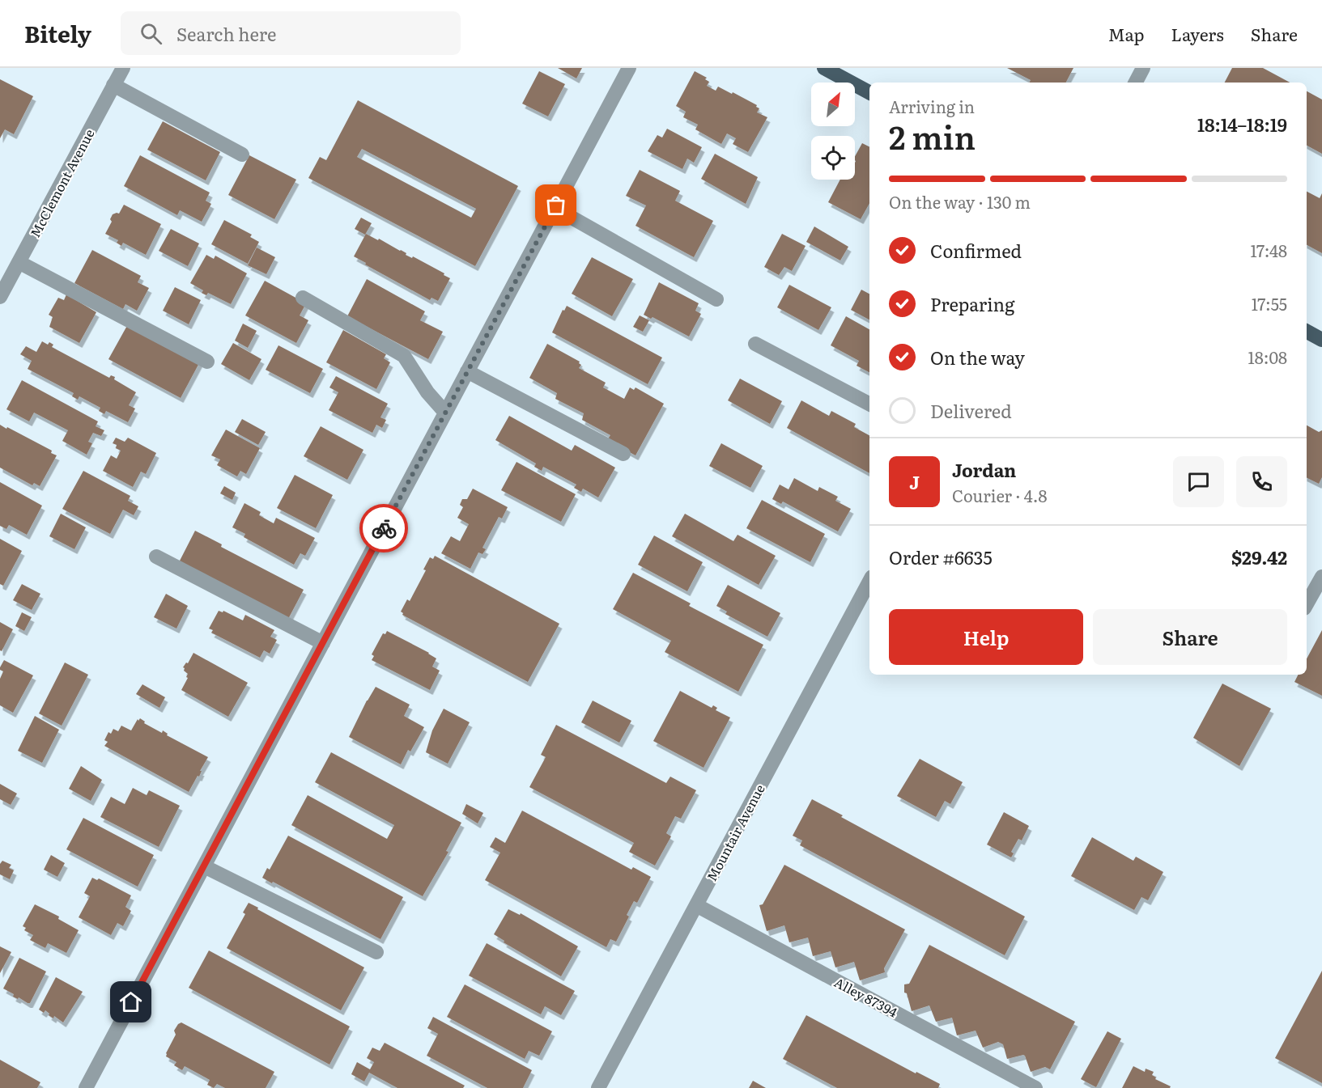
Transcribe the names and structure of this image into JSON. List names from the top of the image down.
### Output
{
  "streets": {
    "street": ["McClemont Avenue", "Mountair Avenue", "Alley 87394"]
  },
  "crossings": [
    ["Mountair Avenue", "Alley 87394"]
  ],
  "north": "top right",
  "page": {
    "header": "Bitely",
    "search": "Search here",
    "nav": ["Map", "Layers", "Share"],
    "heading": ["2 min", "Arriving in", "18:14–18:19"],
    "panel": [
      "Jordan",
      "Courier · 4.8",
      "Order #6635",
      "$29.42"
    ],
    "bar": "On the way · 130 m",
    "list": [
      ["Confirmed", "17:48"],
      ["Preparing", "17:55"],
      ["On the way", "18:08"],
      "Delivered"
    ],
    "round": "J",
    "buttons": ["Help", "Share"]
  }
}
